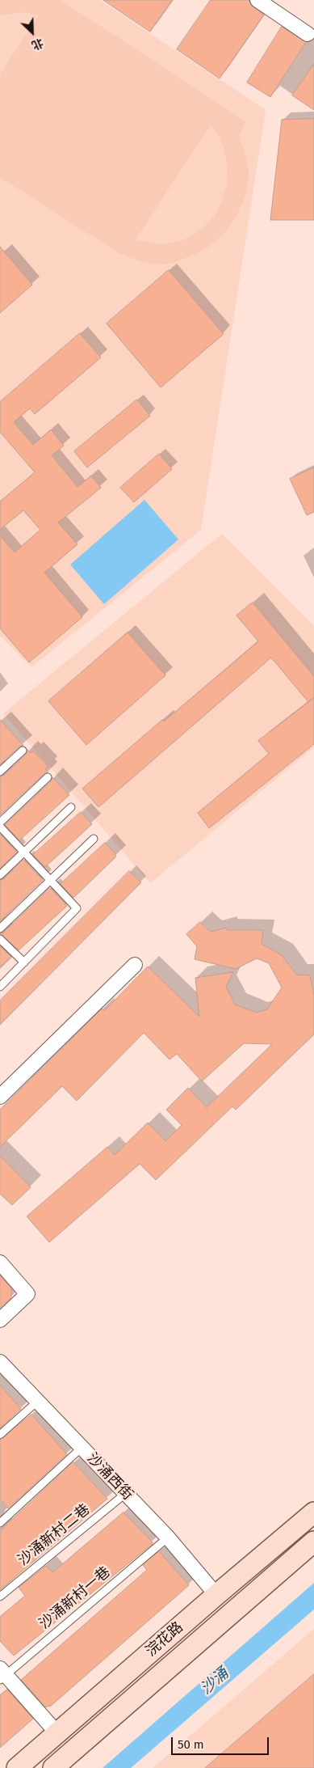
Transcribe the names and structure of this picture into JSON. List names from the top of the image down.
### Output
{
  "streets": {
    "main road": ["浣花路"],
    "street": ["沙涌西街"],
    "lane": ["沙涌新村二巷", "沙涌新村一巷"]
  },
  "crossings": [
    ["沙涌西街", "沙涌新村二巷"],
    ["沙涌西街", "沙涌新村一巷"],
    ["沙涌西街", "浣花路"]
  ],
  "water": ["沙涌"],
  "scale_bar": "50 m",
  "north": "bottom right"
}
